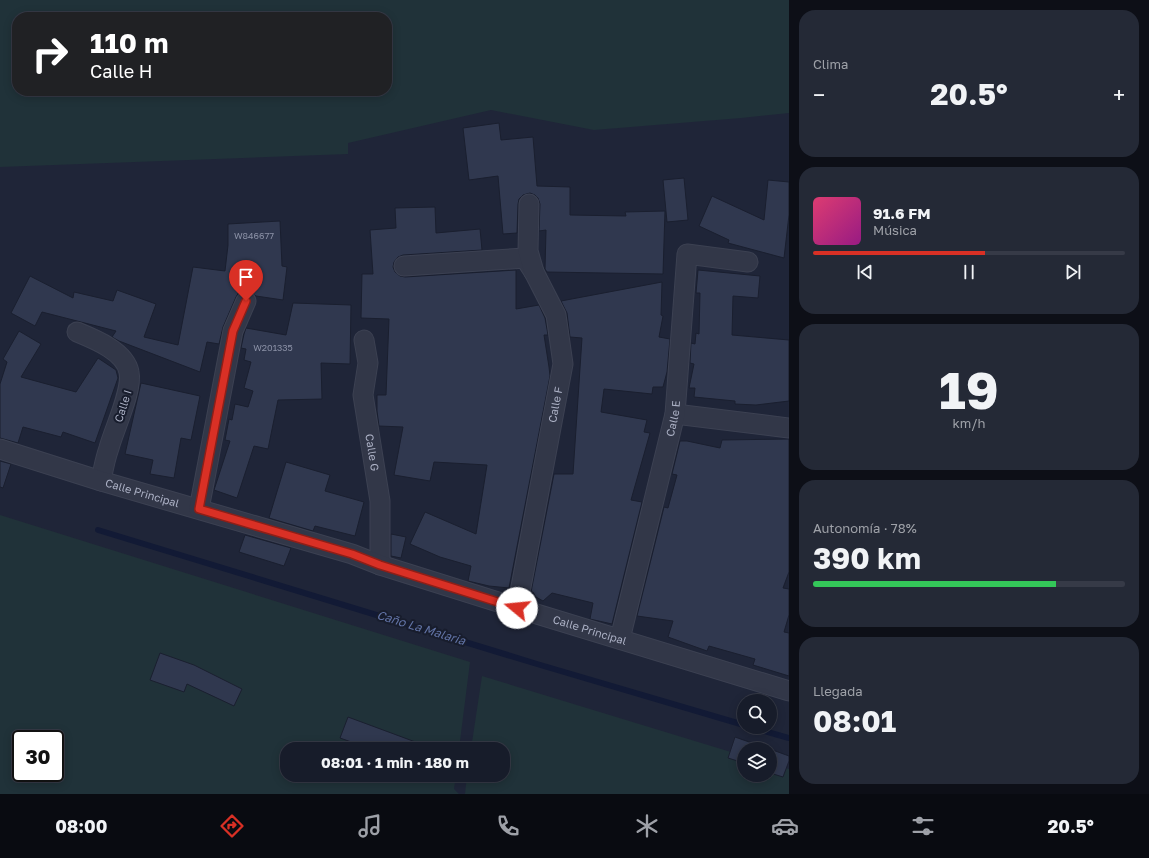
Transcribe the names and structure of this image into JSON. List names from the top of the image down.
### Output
{
  "streets": {
    "street": [
      "Calle F",
      "Calle I",
      "Calle E",
      "Calle G",
      "Calle Principal"
    ]
  },
  "crossings": [
    ["Calle F", "Calle Principal"],
    ["Calle I", "Calle Principal"],
    ["Calle E", "Calle Principal"],
    ["Calle G", "Calle Principal"]
  ],
  "water": ["Caño La Malaria"],
  "house_numbers": ["W846677", "W201335"],
  "page": {
    "tile": [
      "Clima",
      ["19", "km/h"],
      ["Autonomía · 78%", "390 km"],
      ["Llegada", "08:01"]
    ],
    "turn": ["110 m", "Calle H"],
    "heat": ["−", "20.5°", "+"],
    "song": ["91.6 FM", "Música"],
    "limit": "30",
    "trip": "08:01 · 1 min · 180 m",
    "tabs": ["08:00", "20.5°"]
  }
}
